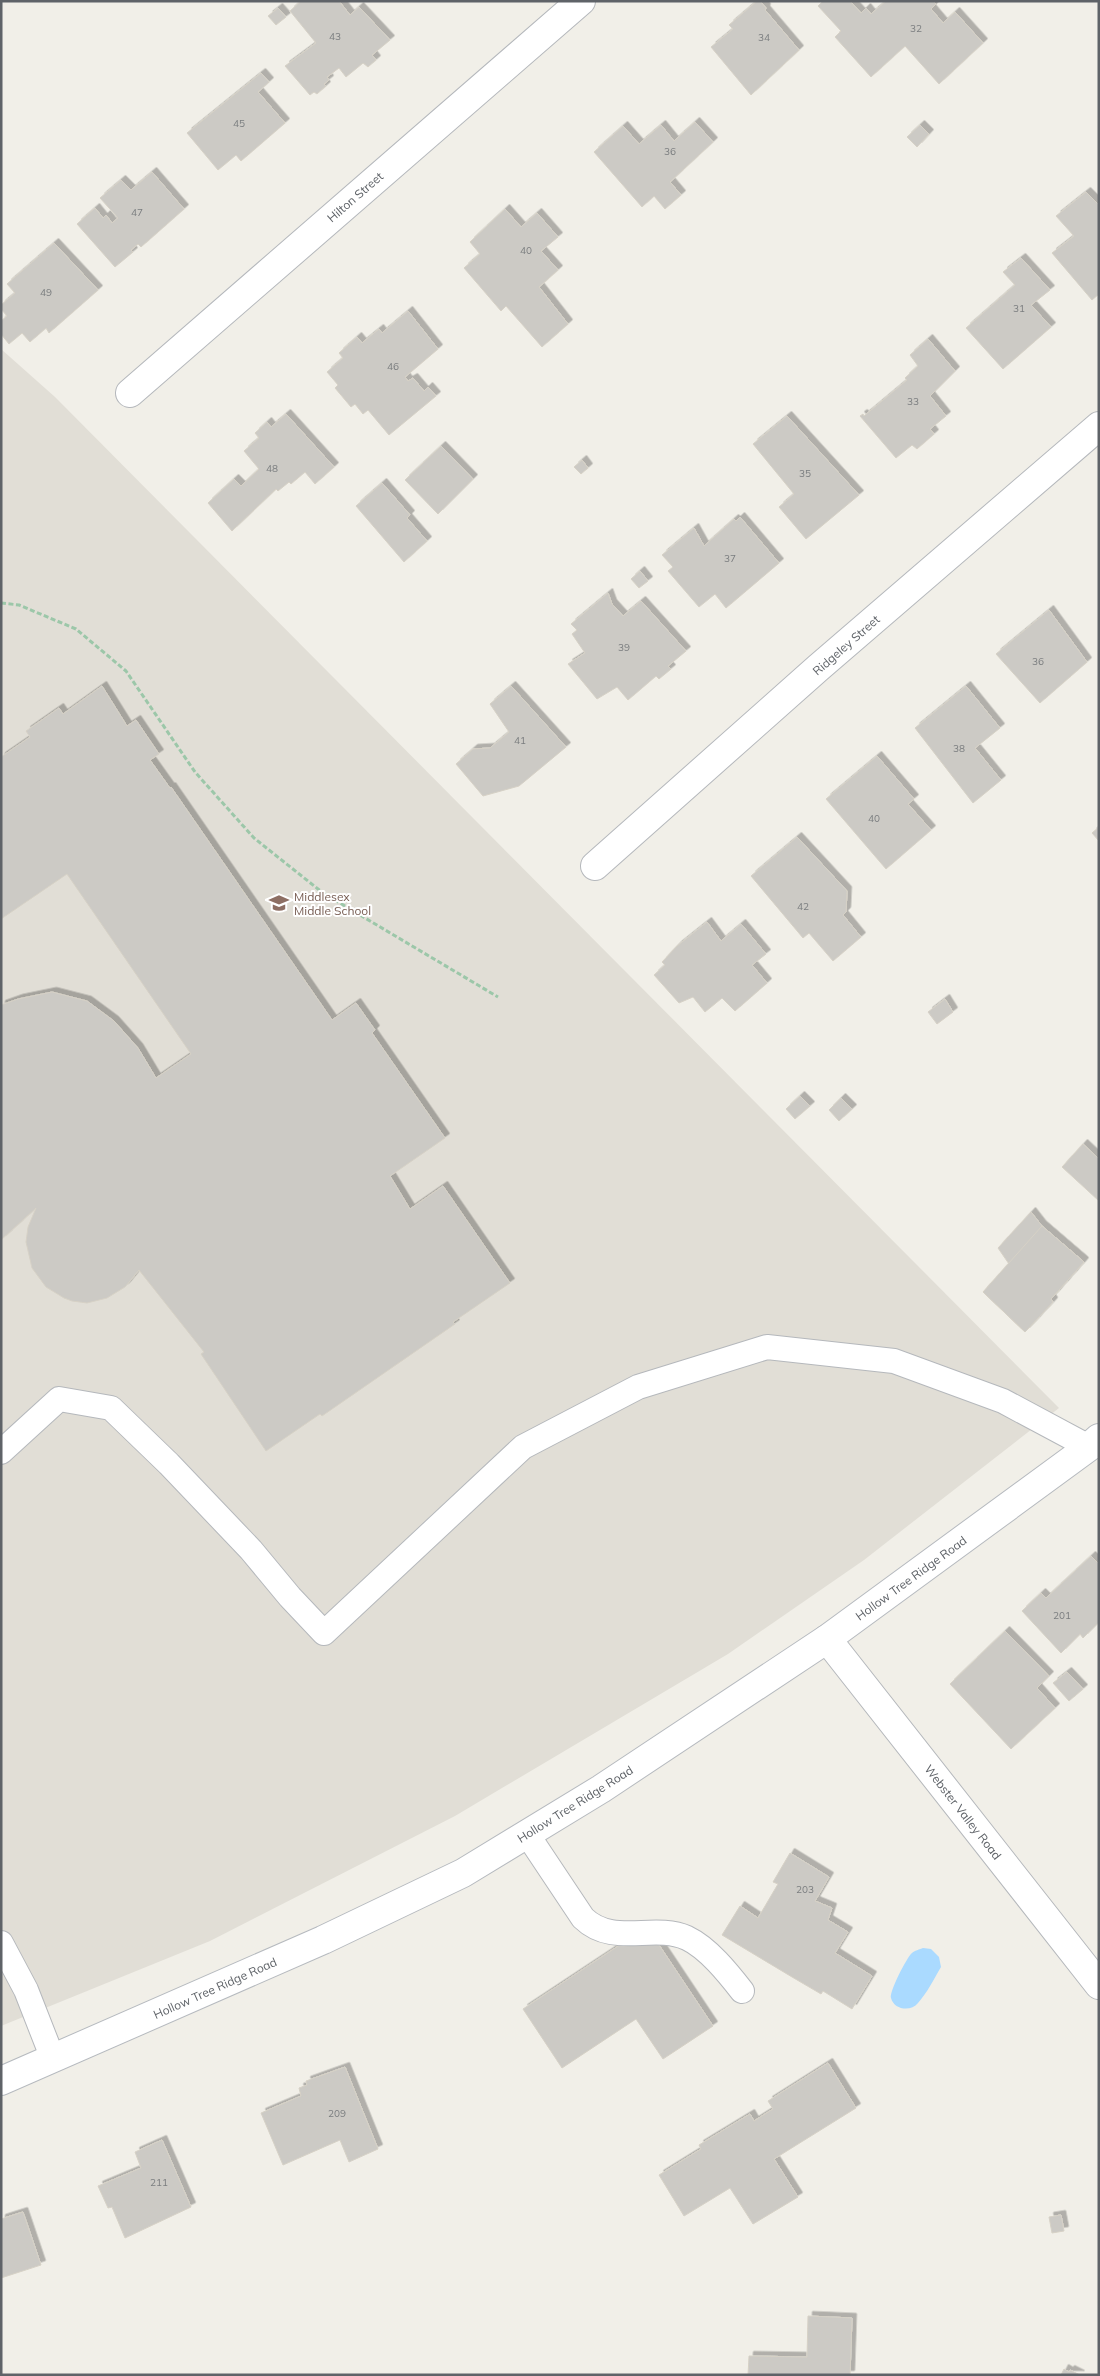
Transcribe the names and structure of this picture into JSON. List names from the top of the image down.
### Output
{
  "streets": {
    "street": [
      "Hilton Street",
      "Ridgeley Street",
      "Hollow Tree Ridge Road",
      "Webster Valley Road"
    ]
  },
  "crossings": [
    ["Hollow Tree Ridge Road", "Webster Valley Road"]
  ],
  "places": {
    "school or university": ["Middlesex Middle School"]
  },
  "house_numbers": [
    "32",
    "43",
    "34",
    "45",
    "36",
    "47",
    "40",
    "49",
    "31",
    "46",
    "33",
    "48",
    "35",
    "37",
    "39",
    "36",
    "41",
    "38",
    "40",
    "42",
    "201",
    "203",
    "209",
    "211"
  ]
}
